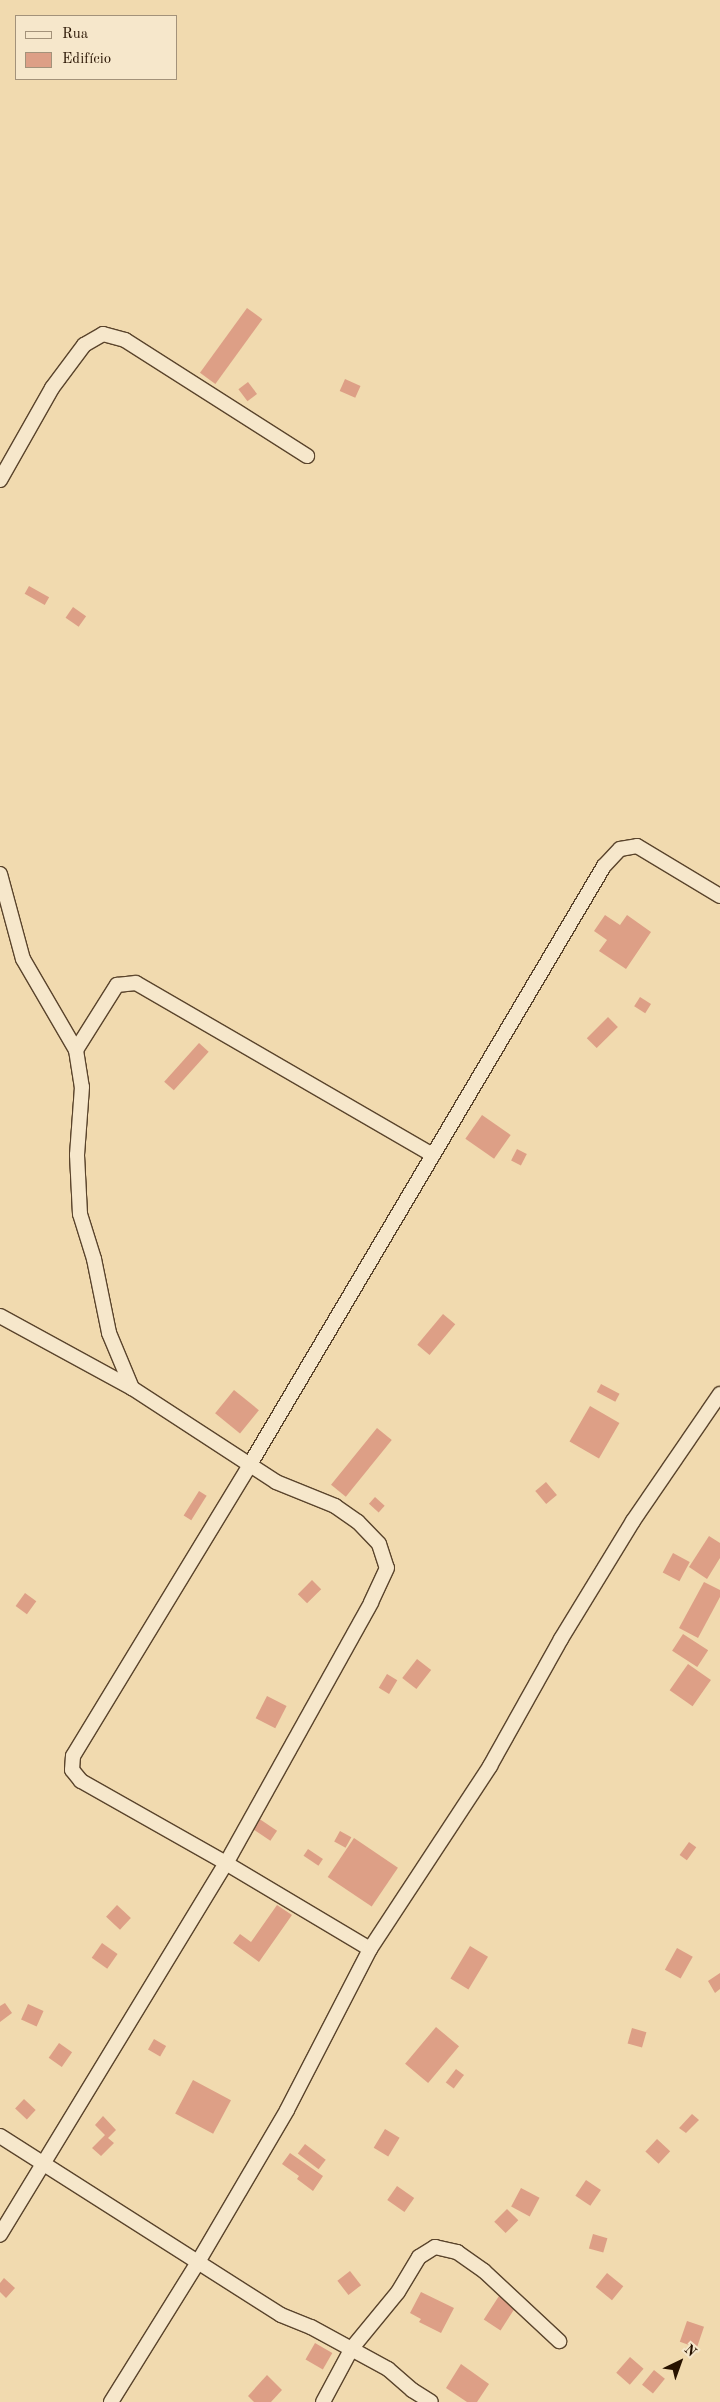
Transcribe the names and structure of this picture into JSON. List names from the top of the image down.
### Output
{
  "legend": ["Rua", "Edifício"],
  "north": "top right"
}
